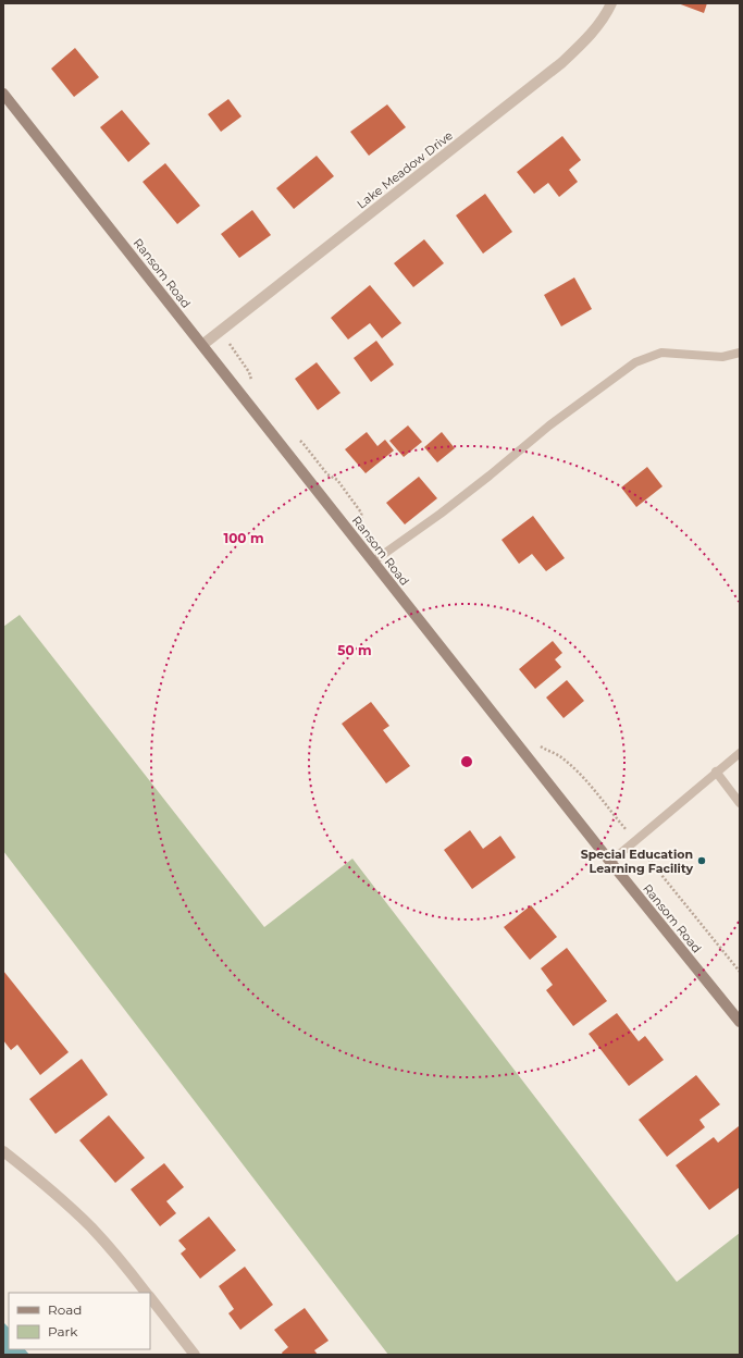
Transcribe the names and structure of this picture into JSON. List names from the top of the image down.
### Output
{
  "streets": {
    "main road": ["Ransom Road"],
    "street": ["Lake Meadow Drive"]
  },
  "crossings": [
    ["Lake Meadow Drive", "Ransom Road"]
  ],
  "places": ["Special Education Learning Facility"],
  "legend": ["Road", "Park"],
  "rings": ["100 m", "50 m"]
}
